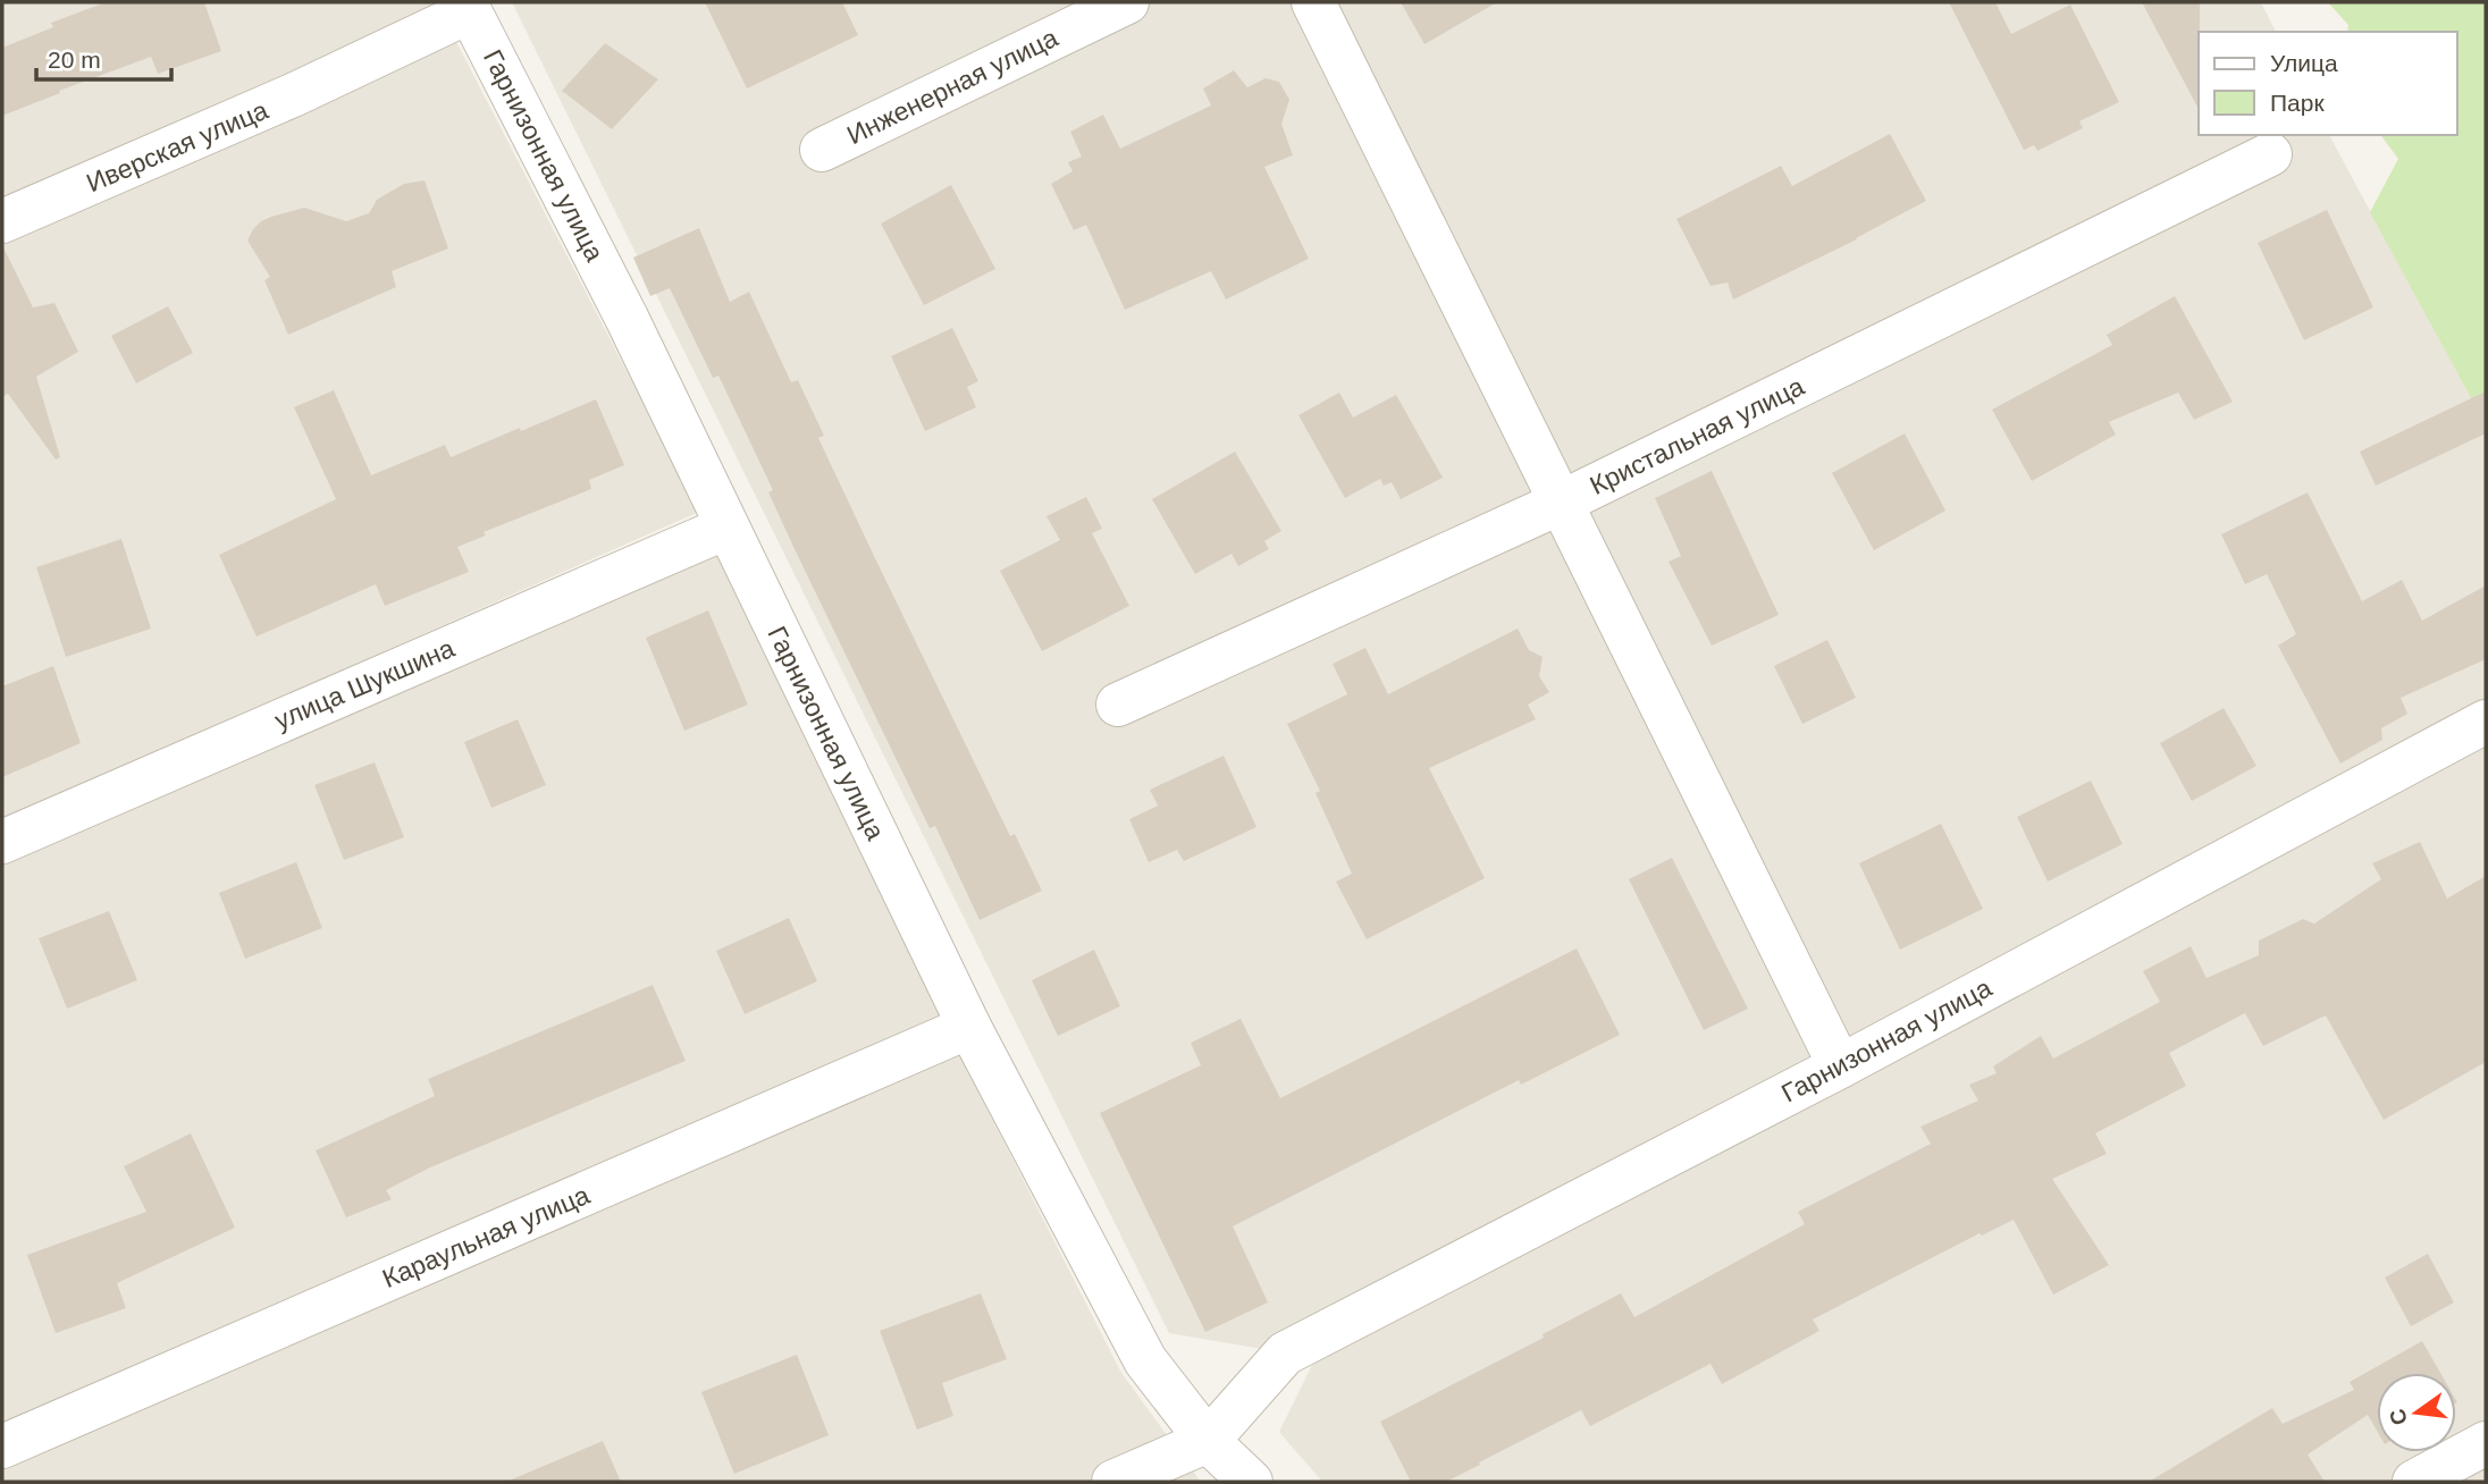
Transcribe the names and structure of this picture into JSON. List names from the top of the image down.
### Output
{
  "streets": {
    "street": [
      "Инженерная улица",
      "Иверская улица",
      "Гарнизонная улица",
      "Кристальная улица",
      "улица Шукшина",
      "Караульная улица"
    ]
  },
  "crossings": [
    ["Иверская улица", "Гарнизонная улица"],
    ["Гарнизонная улица", "улица Шукшина"],
    ["Гарнизонная улица", "Караульная улица"]
  ],
  "legend": ["Улица", "Парк"],
  "scale_bar": "20 m",
  "north": "left"
}
